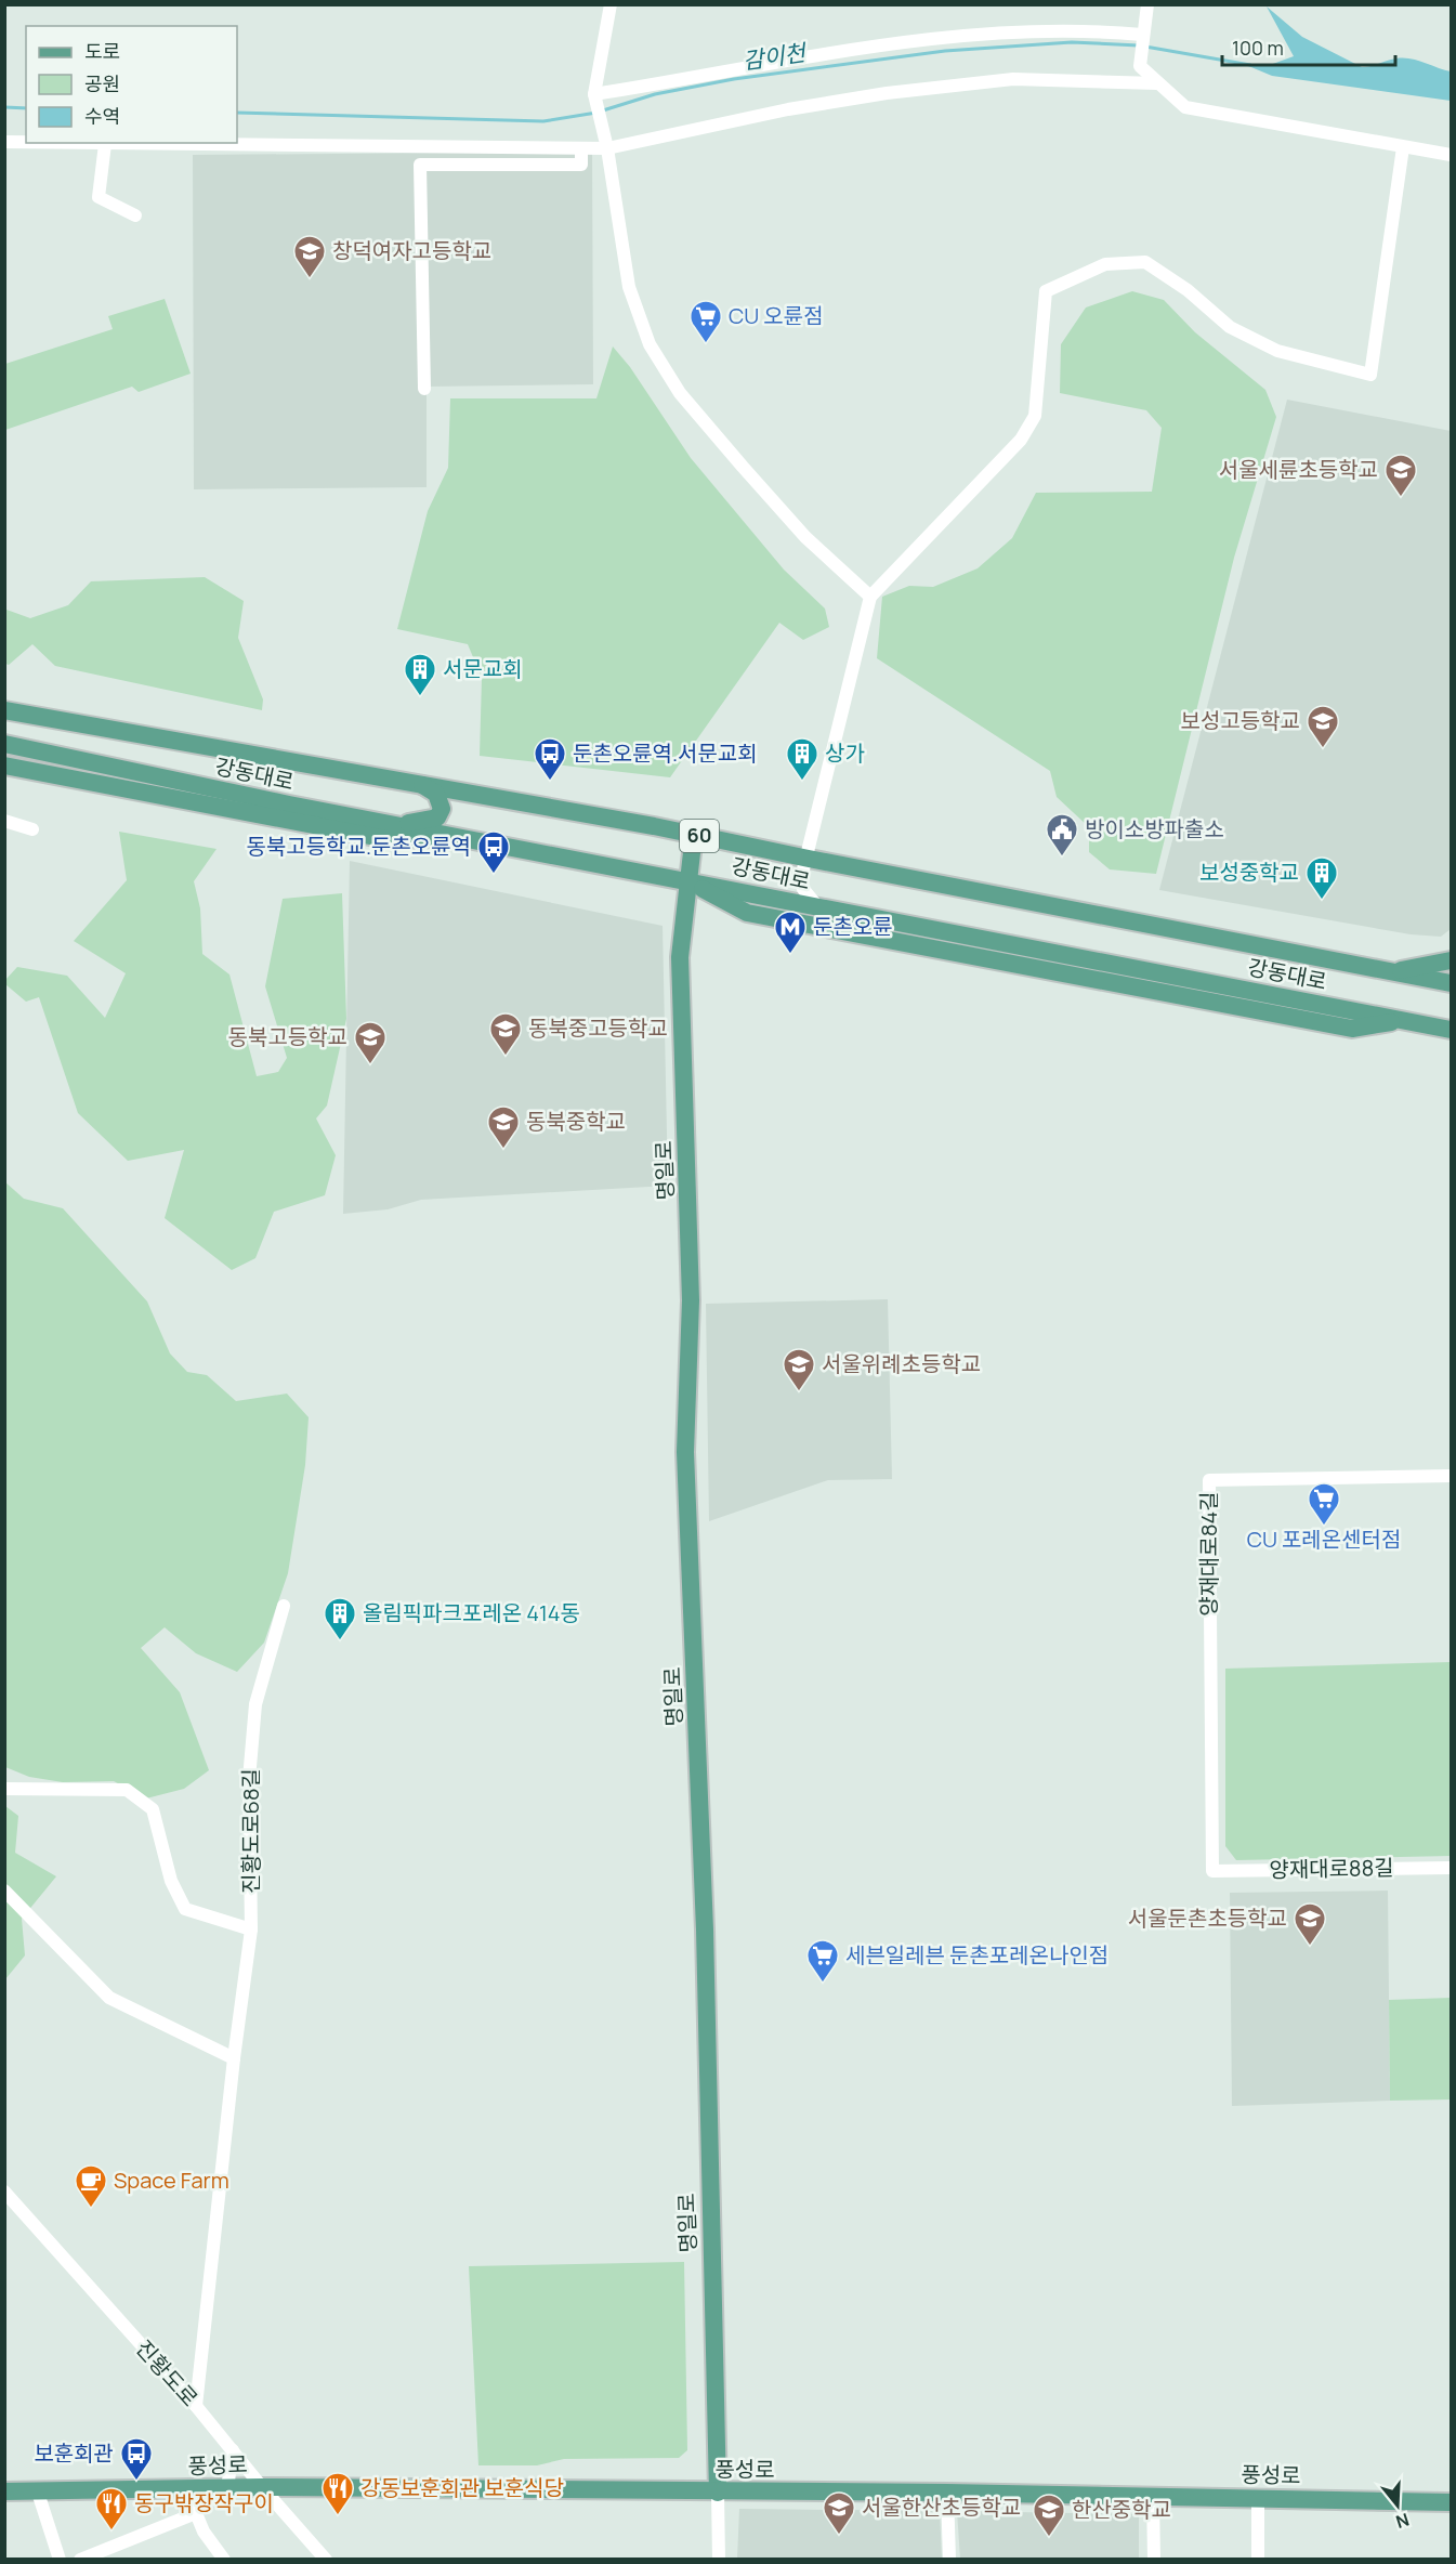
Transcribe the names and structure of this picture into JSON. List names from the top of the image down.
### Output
{
  "streets": {
    "main road": [
      "강동대로",
      "60",
      "명일로",
      "풍성로"
    ],
    "street": [
      "양재대로84길",
      "진황도로68길",
      "양재대로88길",
      "진황도로"
    ]
  },
  "crossings": [
    ["강동대로", "명일로"],
    ["명일로", "풍성로"],
    ["양재대로84길", "양재대로88길"],
    ["진황도로68길", "진황도로"],
    ["진황도로", "풍성로"]
  ],
  "water": ["감이천"],
  "places": {
    "school or university": [
      "창덕여자고등학교",
      "서울세륜초등학교",
      "보성고등학교",
      "동북중고등학교",
      "동북고등학교",
      "동북중학교",
      "서울위례초등학교",
      "서울둔촌초등학교",
      "서울한산초등학교",
      "한산중학교"
    ],
    "supermarket": ["CU 오륜점", "CU 포레온센터점", "세븐일레븐 둔촌포레온나인점"],
    "building": [
      "서문교회",
      "상가",
      "보성중학교",
      "올림픽파크포레온 414동"
    ],
    "bus stop": ["둔촌오륜역.서문교회", "동북고등학교.둔촌오륜역", "보훈회관"],
    "public building": ["방이소방파출소"],
    "metro station": ["둔촌오륜"],
    "cafe": ["Space Farm"],
    "restaurant": ["강동보훈회관 보훈식당", "동구밖장작구이"]
  },
  "legend": ["도로", "공원", "수역"],
  "scale_bar": "100 m",
  "north": "bottom"
}
